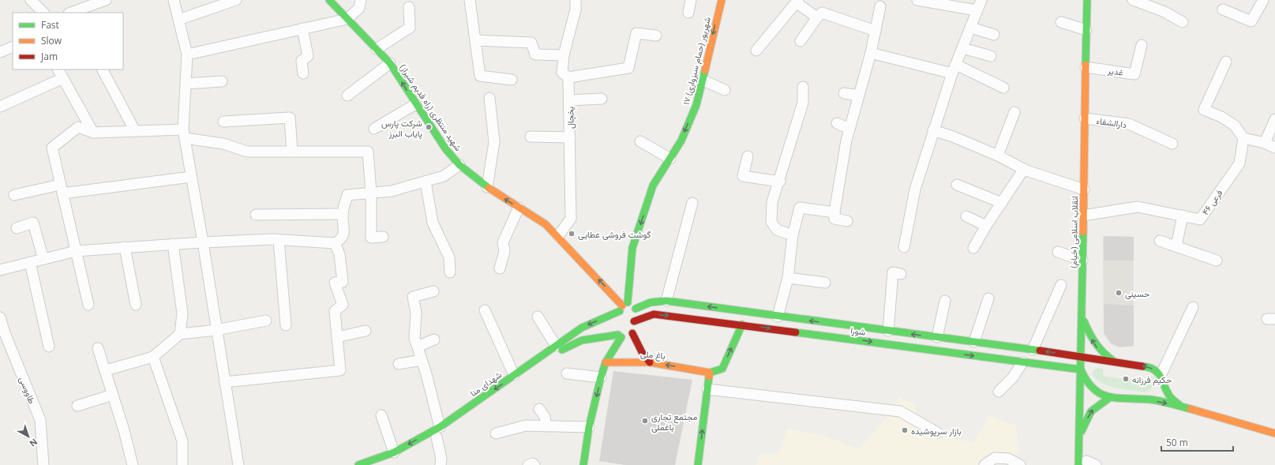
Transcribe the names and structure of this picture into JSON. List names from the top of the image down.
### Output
{
  "streets": {
    "street": [
      "۱۷ شهریور (حمام سبزواری)",
      "غدیر",
      "شهید منتظری (راه قدیم شیراز)",
      "یخچال",
      "دارالشفاء",
      "فرعی ۴۶",
      "انقلاب اسلامی (خیام)",
      "شورا",
      "باغ ملی",
      "شهدای منا",
      "طاووسی"
    ]
  },
  "crossings": [
    ["۱۷ شهریور (حمام سبزواری)", "شهید منتظری (راه قدیم شیراز)"],
    ["۱۷ شهریور (حمام سبزواری)", "شهدای منا"],
    ["غدیر", "انقلاب اسلامی (خیام)"],
    ["شهید منتظری (راه قدیم شیراز)", "یخچال"],
    ["شهید منتظری (راه قدیم شیراز)", "شورا"],
    ["شهید منتظری (راه قدیم شیراز)", "شهدای منا"],
    ["دارالشفاء", "انقلاب اسلامی (خیام)"],
    ["فرعی ۴۶", "انقلاب اسلامی (خیام)"],
    ["انقلاب اسلامی (خیام)", "شورا"]
  ],
  "one_way": ["شهید منتظری (راه قدیم شیراز)", "باغ ملی"],
  "places": [
    "شرکت پارس پایاب البرز",
    "گوشت فروشی عطایی",
    "حسینی",
    "حکیم فرزانه",
    "مجتمع تجاری باغملی",
    "بازار سرپوشیده"
  ],
  "legend": ["Fast", "Slow", "Jam"],
  "scale_bar": "50 m",
  "north": "bottom right"
}
